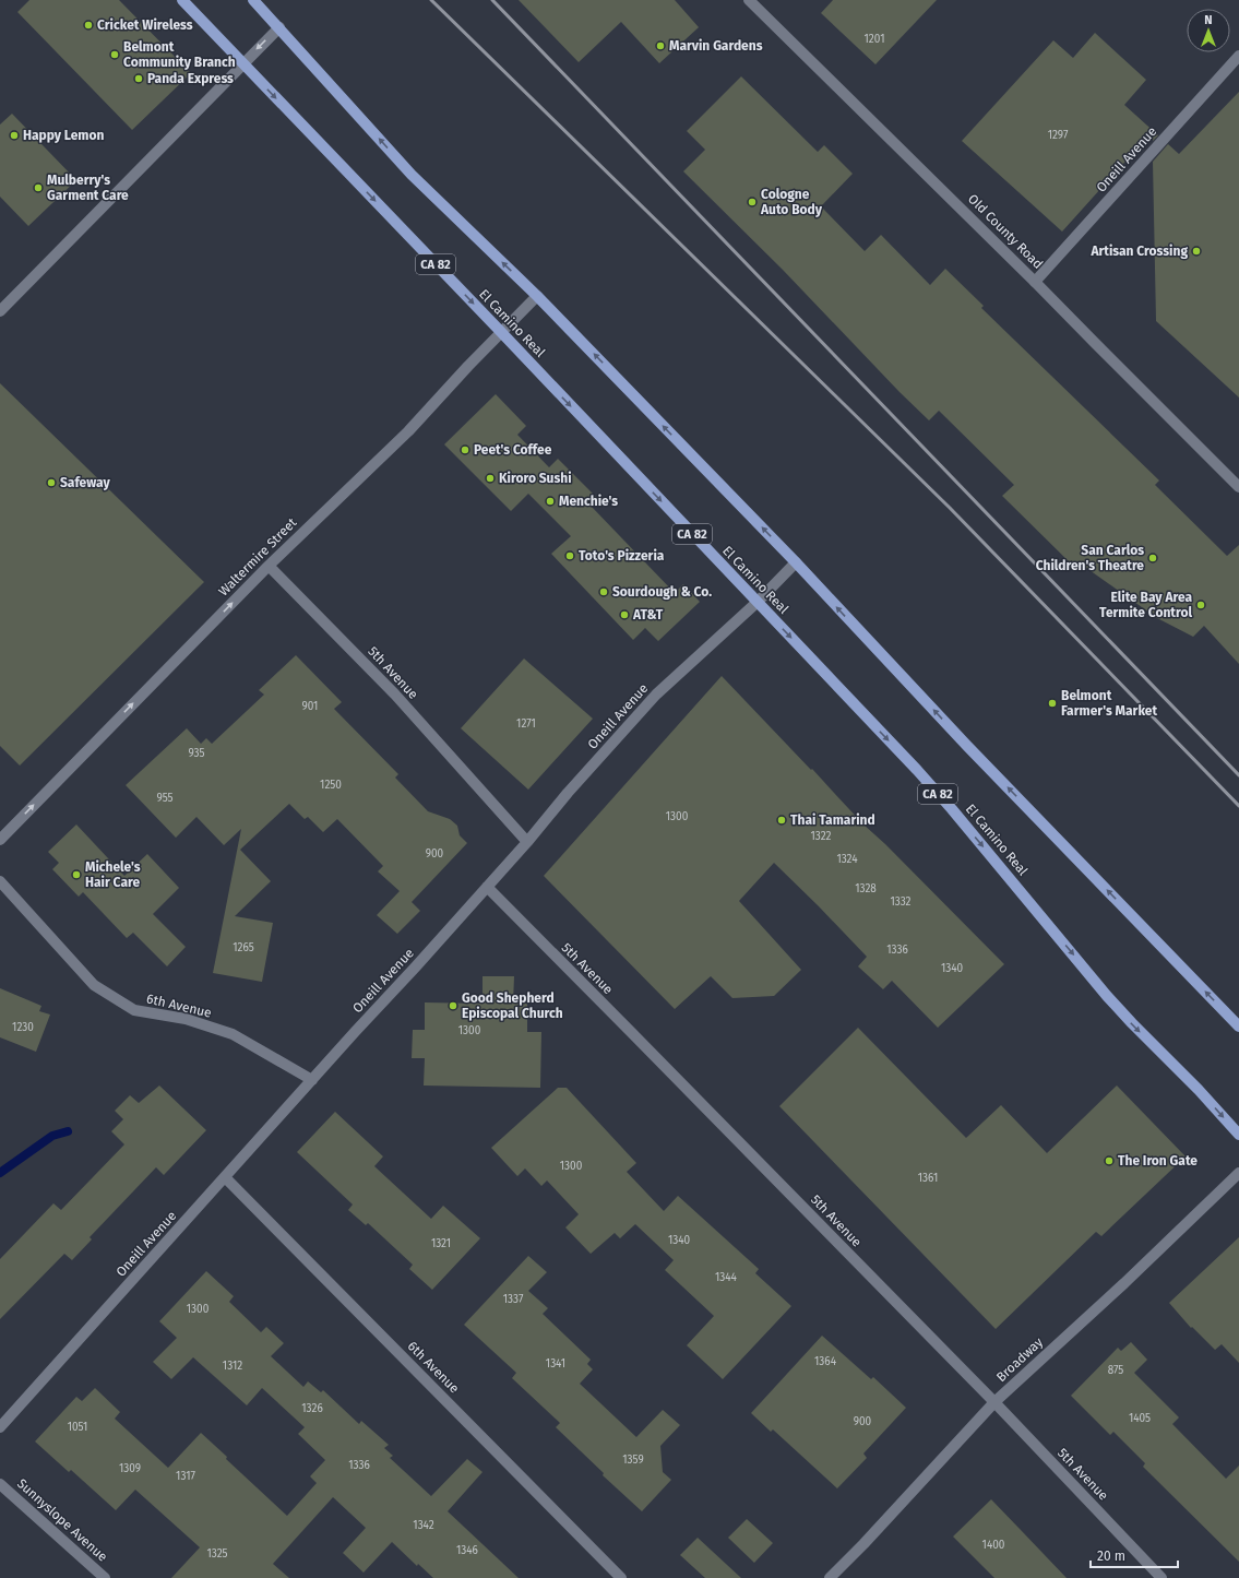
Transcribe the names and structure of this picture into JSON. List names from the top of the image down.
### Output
{
  "streets": {
    "main road": ["CA 82", "El Camino Real"],
    "street": [
      "Oneill Avenue",
      "Old County Road",
      "Waltermire Street",
      "5th Avenue",
      "6th Avenue",
      "Broadway",
      "Sunnyslope Avenue"
    ]
  },
  "crossings": [
    ["Oneill Avenue", "Old County Road"],
    ["Oneill Avenue", "El Camino Real"],
    ["Oneill Avenue", "5th Avenue"],
    ["Oneill Avenue", "6th Avenue"],
    ["El Camino Real", "Waltermire Street"],
    ["Waltermire Street", "5th Avenue"],
    ["5th Avenue", "Broadway"]
  ],
  "one_way": ["Waltermire Street"],
  "places": [
    "Cricket Wireless",
    "Marvin Gardens",
    "Belmont Community Branch",
    "Panda Express",
    "Happy Lemon",
    "Mulberry's Garment Care",
    "Cologne Auto Body",
    "Artisan Crossing",
    "Peet's Coffee",
    "Kiroro Sushi",
    "Safeway",
    "Menchie's",
    "Toto's Pizzeria",
    "San Carlos Children's Theatre",
    "Sourdough & Co.",
    "Elite Bay Area Termite Control",
    "AT&T",
    "Belmont Farmer's Market",
    "Thai Tamarind",
    "Michele's Hair Care",
    "Good Shepherd Episcopal Church",
    "The Iron Gate"
  ],
  "house_numbers": [
    "1201",
    "1297",
    "901",
    "1271",
    "935",
    "1250",
    "955",
    "1300",
    "1322",
    "900",
    "1324",
    "1328",
    "1332",
    "1265",
    "1336",
    "1340",
    "1230",
    "1300",
    "1300",
    "1361",
    "1340",
    "1321",
    "1344",
    "1337",
    "1300",
    "1364",
    "1341",
    "1312",
    "875",
    "1326",
    "1405",
    "900",
    "1051",
    "1359",
    "1336",
    "1309",
    "1317",
    "1342",
    "1400",
    "1346",
    "1325"
  ],
  "scale_bar": "20 m",
  "north": "top"
}
